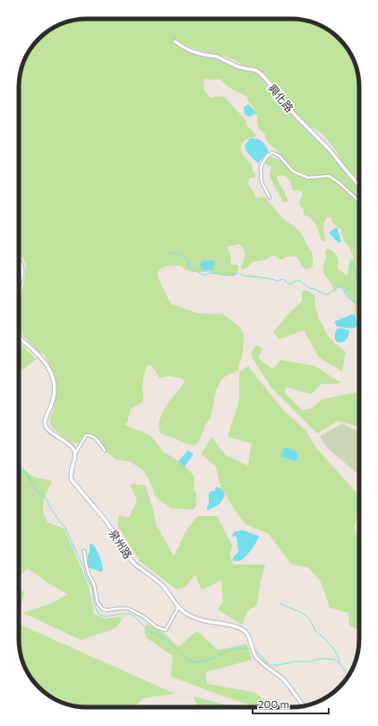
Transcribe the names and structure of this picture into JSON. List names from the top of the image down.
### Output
{
  "streets": {
    "street": ["興化路", "泉州路"]
  },
  "scale_bar": "200 m"
}
